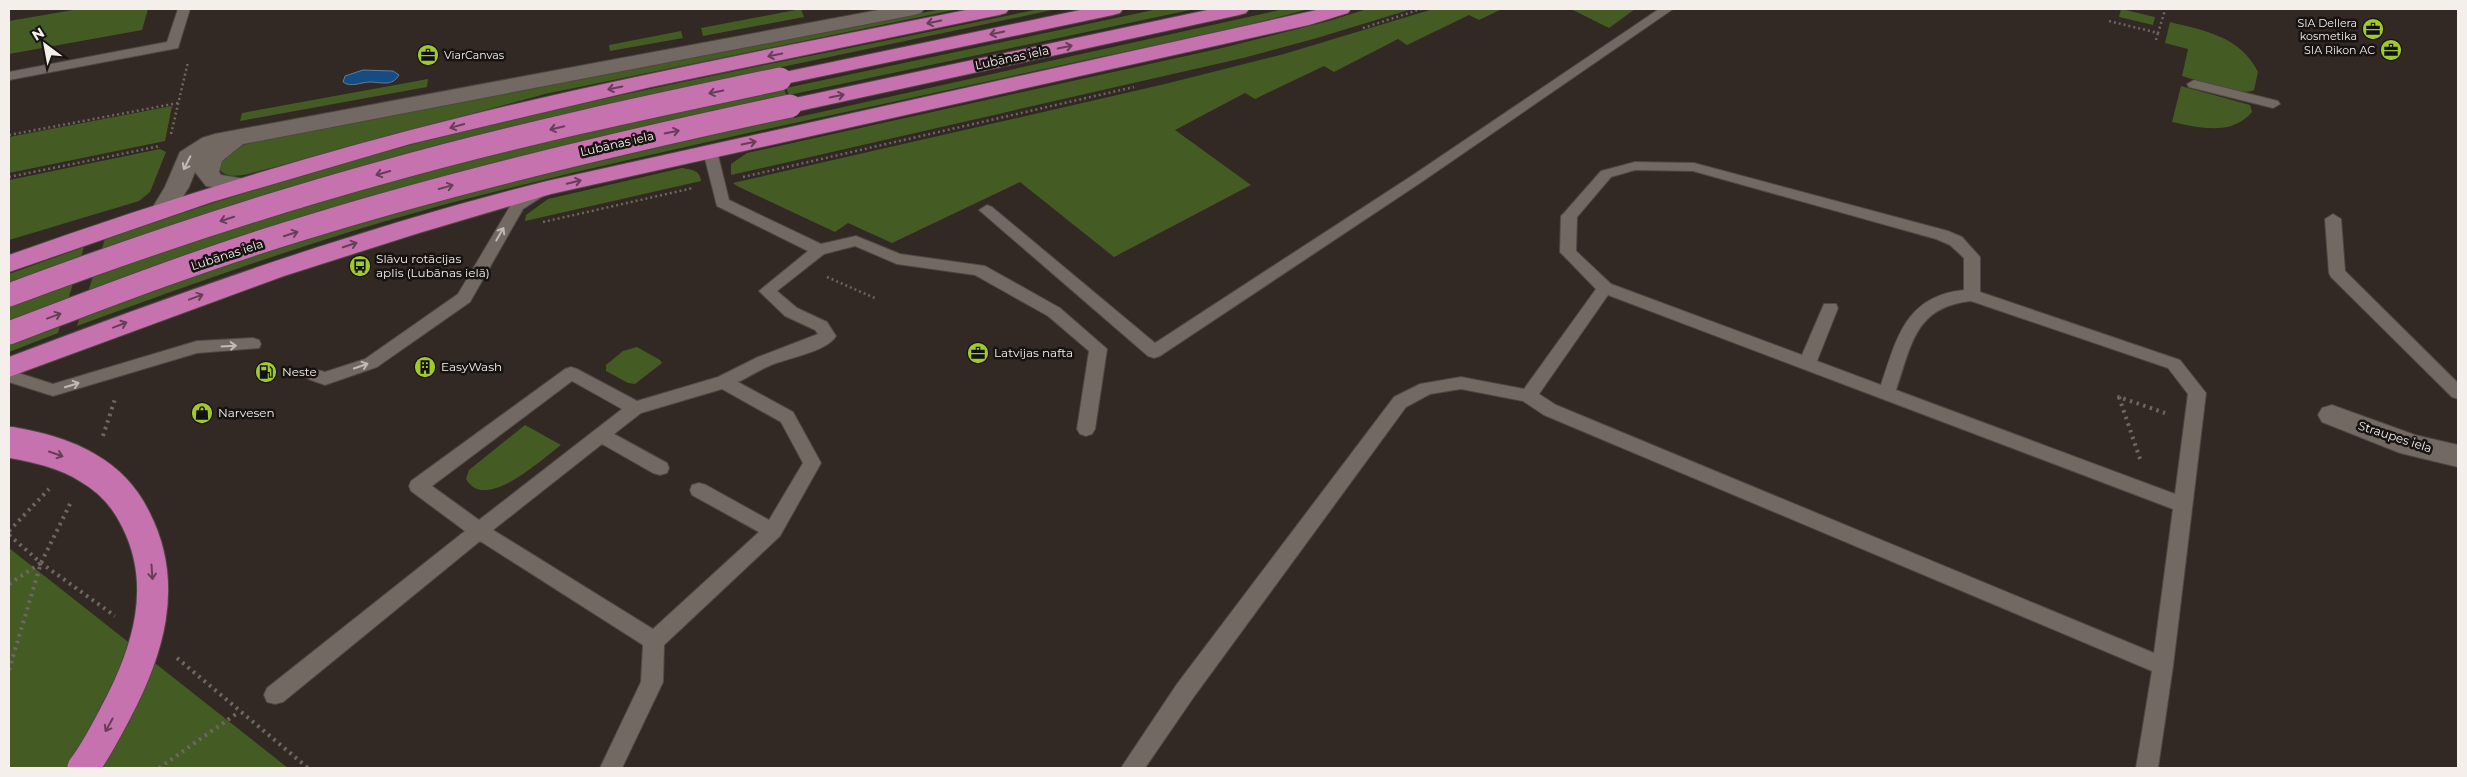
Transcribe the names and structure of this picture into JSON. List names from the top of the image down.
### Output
{
  "streets": {
    "highway": ["Lubānas iela"],
    "street": ["Straupes iela"]
  },
  "places": {
    "office": [
      "SIA Dellera kosmetika",
      "SIA Rikon AC",
      "ViarCanvas",
      "Latvijas nafta"
    ],
    "bus stop": ["Slāvu rotācijas aplis (Lubānas ielā)"],
    "building": ["EasyWash"],
    "fuel station": ["Neste"],
    "shop": ["Narvesen"]
  },
  "north": "top left"
}
